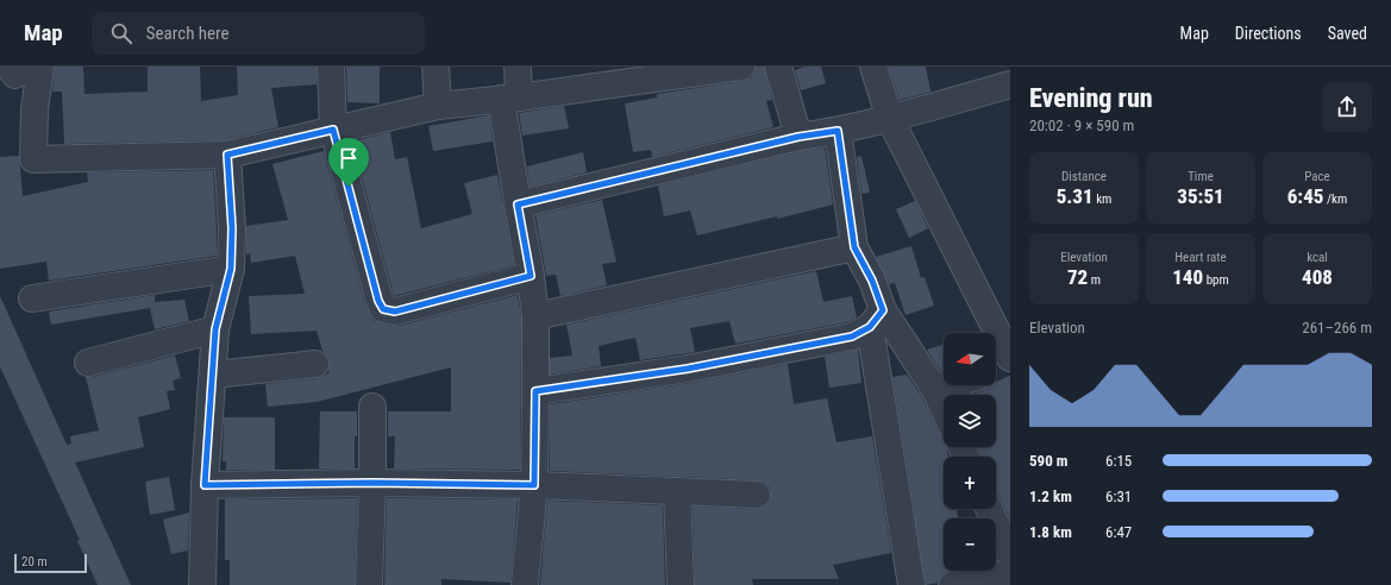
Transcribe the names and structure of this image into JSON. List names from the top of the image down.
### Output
{
  "scale_bar": "20 m",
  "north": "left",
  "page": {
    "header": "Map",
    "search": "Search here",
    "nav": ["Map", "Directions", "Saved"],
    "heading": ["Evening run", "20:02 · 9 × 590 m"],
    "stats": [
      ["Distance", "5.31 km"],
      ["Time", "35:51"],
      ["Pace", "6:45 /km"],
      ["Elevation", "72 m"],
      ["Heart rate", "140 bpm"],
      ["kcal", "408"]
    ],
    "chart": ["Elevation", "261–266 m"],
    "map_buttons": ["+", "−"],
    "list": [
      {
        "name": "590 m",
        "note": "6:15"
      },
      {
        "name": "1.2 km",
        "note": "6:31"
      },
      {
        "name": "1.8 km",
        "note": "6:47"
      }
    ],
    "scale": "20 m"
  }
}
